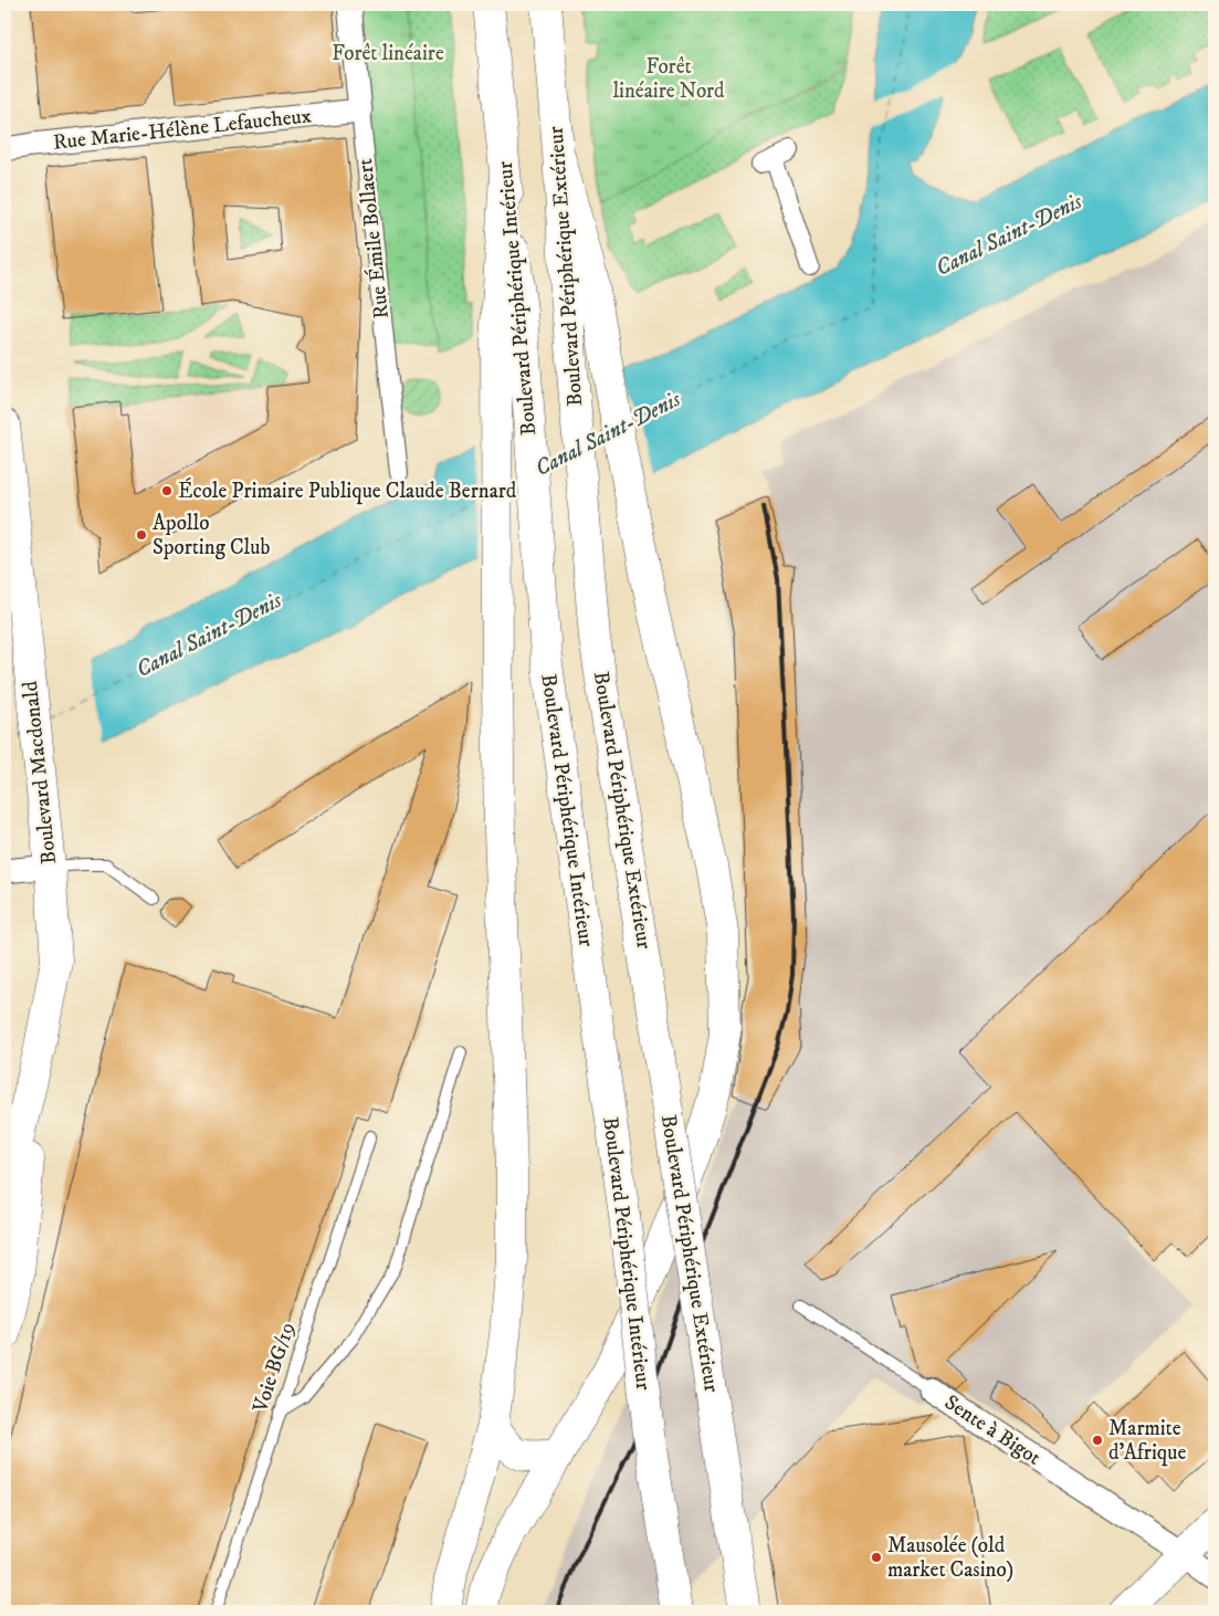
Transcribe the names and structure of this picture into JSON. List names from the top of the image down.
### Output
{
  "streets": {
    "main road": ["Boulevard Périphérique Extérieur", "Boulevard Périphérique Intérieur", "Boulevard Macdonald"],
    "street": ["Rue Marie-Hélène Lefaucheux", "Rue Émile Bollaert", "Sente à Bigot"],
    "lane": ["Voie BG/19"]
  },
  "crossings": [
    ["Rue Marie-Hélène Lefaucheux", "Rue Émile Bollaert"]
  ],
  "water": ["Canal Saint-Denis"],
  "parks": ["Forêt linéaire", "Forêt linéaire Nord"],
  "places": [
    "École Primaire Publique Claude Bernard",
    "Apollo Sporting Club",
    "Marmite d'Afrique",
    "Mausolée (old market Casino)"
  ]
}
